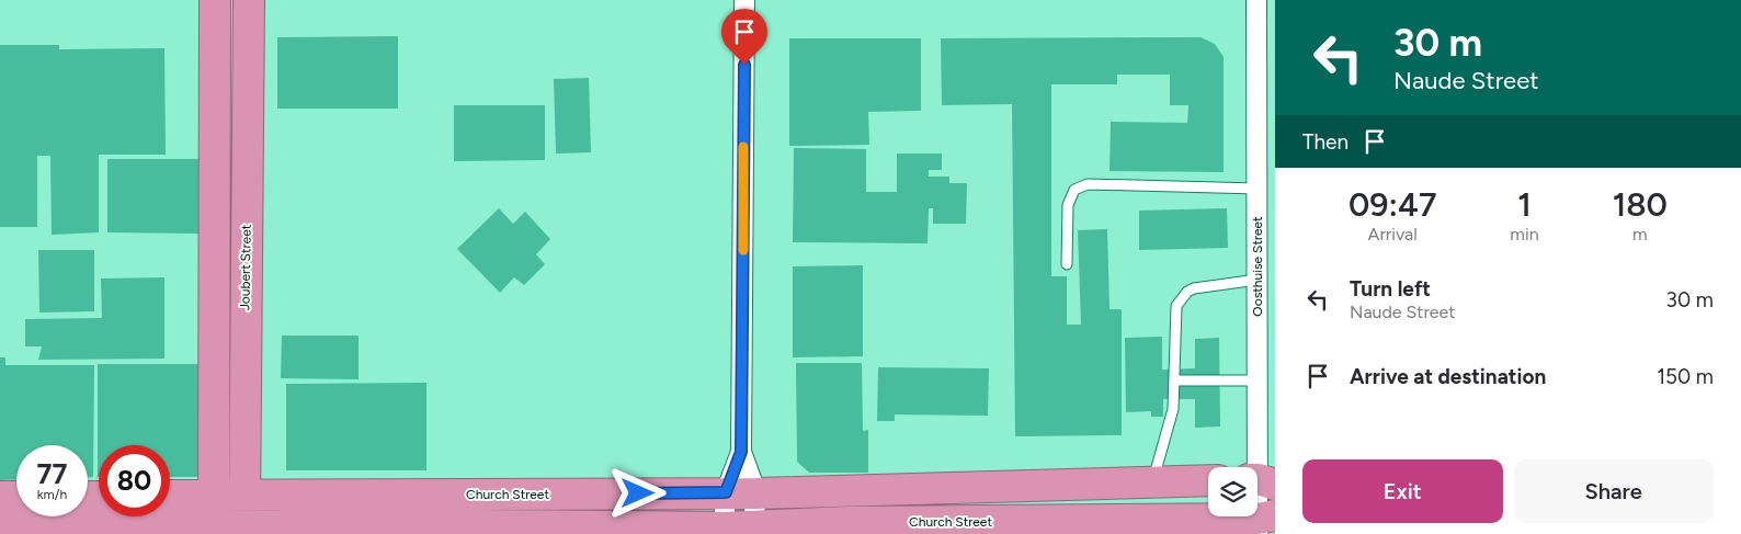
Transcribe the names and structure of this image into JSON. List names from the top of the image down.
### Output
{
  "streets": {
    "highway": ["Joubert Street", "Church Street"],
    "street": ["Oosthuise Street"]
  },
  "crossings": [
    ["Oosthuise Street", "Church Street"],
    ["Joubert Street", "Church Street"]
  ],
  "page": {
    "turn": ["30 m", "Naude Street"],
    "then": "Then",
    "eta": [
      "09:47",
      "Arrival",
      "1",
      "min",
      "180",
      "m"
    ],
    "list": [
      {
        "name": "Turn left",
        "note": "Naude Street",
        "value": "30 m"
      },
      {
        "name": "Arrive at destination",
        "value": "150 m"
      }
    ],
    "speed": "77 km/h",
    "limit": "80",
    "buttons": ["Exit", "Share"]
  }
}
